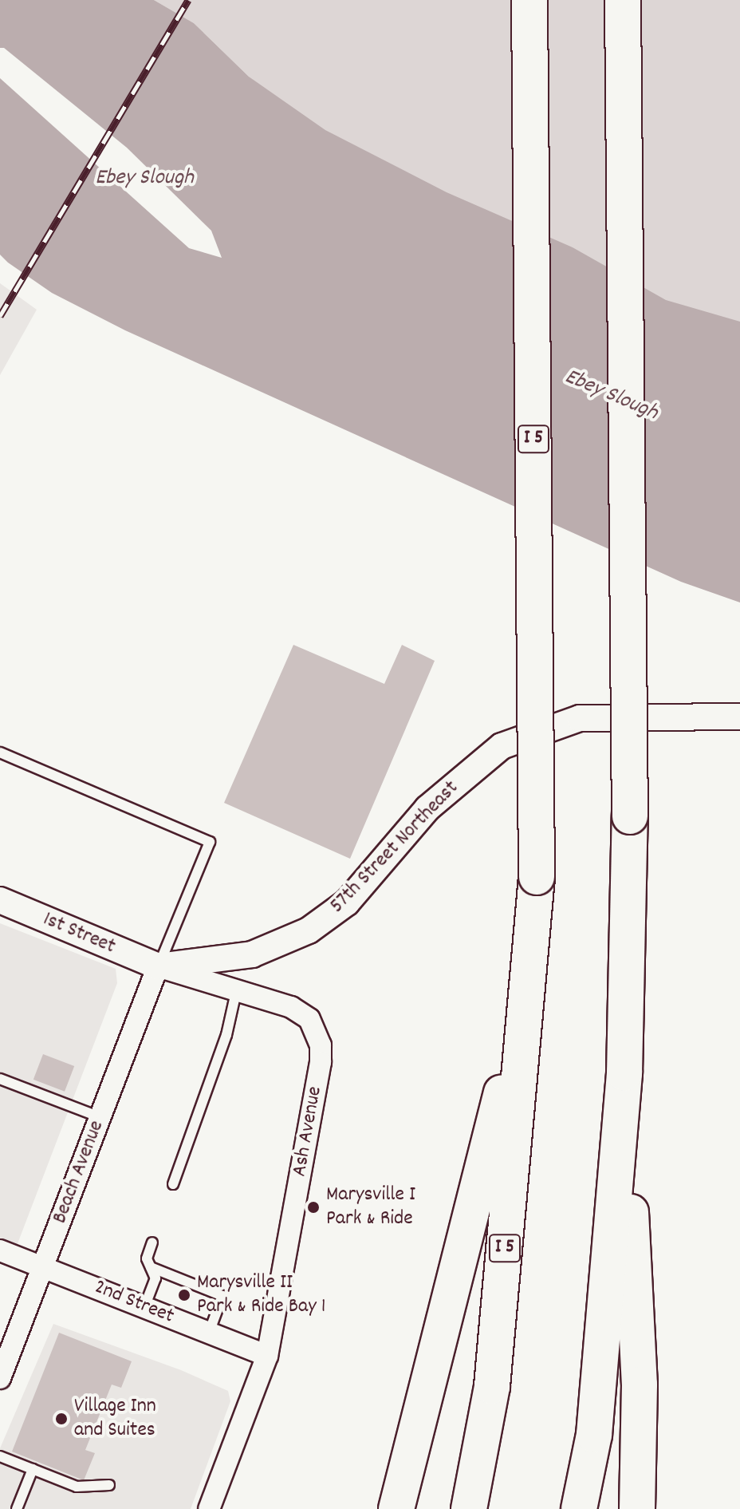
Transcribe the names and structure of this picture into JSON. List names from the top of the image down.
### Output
{
  "streets": {
    "highway": ["I 5"],
    "street": [
      "57th Street Northeast",
      "1st Street",
      "Ash Avenue",
      "Beach Avenue",
      "2nd Street"
    ]
  },
  "crossings": [
    ["57th Street Northeast", "1st Street"],
    ["57th Street Northeast", "Ash Avenue"],
    ["57th Street Northeast", "Beach Avenue"],
    ["1st Street", "Ash Avenue"],
    ["1st Street", "Beach Avenue"],
    ["Ash Avenue", "Beach Avenue"],
    ["Ash Avenue", "2nd Street"],
    ["Beach Avenue", "2nd Street"]
  ],
  "water": ["Ebey Slough"],
  "places": ["Marysville I Park & Ride", "Marysville II Park & Ride Bay 1", "Village Inn and Suites"]
}
